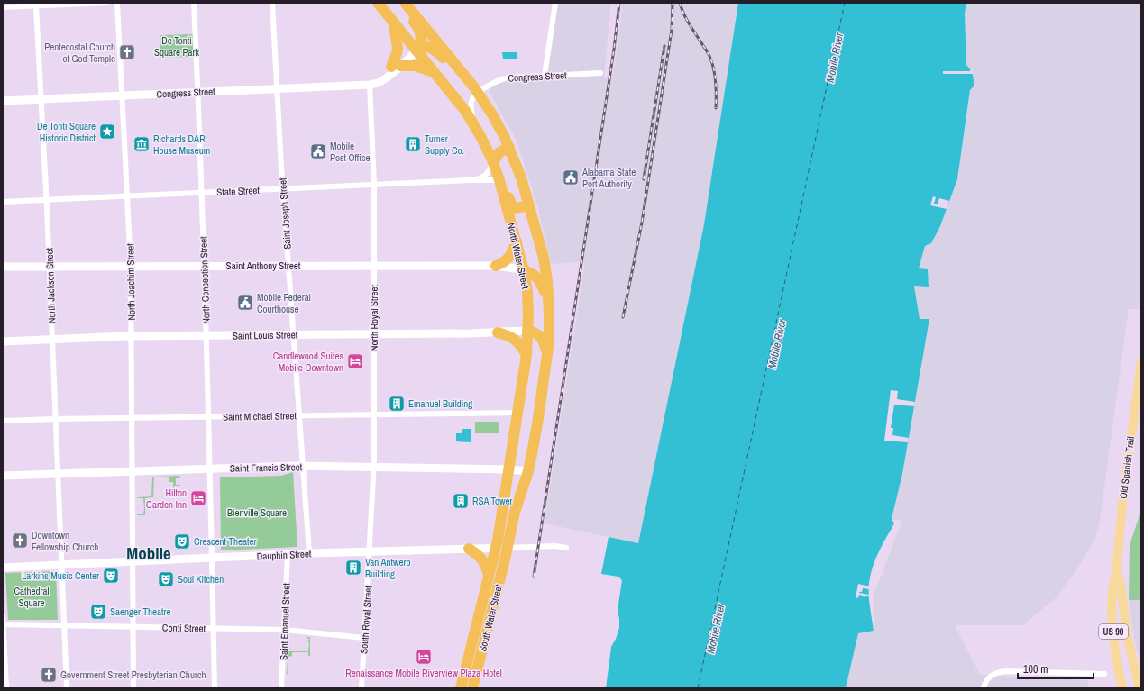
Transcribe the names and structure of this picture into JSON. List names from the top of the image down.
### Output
{
  "streets": {
    "highway": ["North Water Street", "South Water Street"],
    "main road": ["Old Spanish Trail", "US 90"],
    "street": [
      "Congress Street",
      "State Street",
      "Saint Joseph Street",
      "Saint Anthony Street",
      "North Conception Street",
      "North Joachim Street",
      "North Jackson Street",
      "North Royal Street",
      "Saint Louis Street",
      "Saint Michael Street",
      "Saint Francis Street",
      "Dauphin Street",
      "South Royal Street",
      "Saint Emanuel Street",
      "Conti Street"
    ]
  },
  "crossings": [
    ["Congress Street", "Saint Joseph Street"],
    ["Congress Street", "North Conception Street"],
    ["Congress Street", "North Joachim Street"],
    ["Congress Street", "North Jackson Street"],
    ["Congress Street", "North Royal Street"],
    ["State Street", "Saint Joseph Street"],
    ["State Street", "North Water Street"],
    ["State Street", "North Conception Street"],
    ["State Street", "North Joachim Street"],
    ["State Street", "North Jackson Street"],
    ["State Street", "North Royal Street"],
    ["Saint Joseph Street", "Saint Anthony Street"],
    ["Saint Joseph Street", "Saint Louis Street"],
    ["Saint Joseph Street", "Saint Michael Street"],
    ["Saint Joseph Street", "Saint Francis Street"],
    ["Saint Joseph Street", "Dauphin Street"],
    ["North Water Street", "Saint Anthony Street"],
    ["North Water Street", "Saint Louis Street"],
    ["North Water Street", "Saint Michael Street"],
    ["North Water Street", "Saint Francis Street"],
    ["North Water Street", "Dauphin Street"],
    ["North Water Street", "South Water Street"],
    ["Saint Anthony Street", "North Conception Street"],
    ["Saint Anthony Street", "North Joachim Street"],
    ["Saint Anthony Street", "North Jackson Street"],
    ["Saint Anthony Street", "North Royal Street"],
    ["North Conception Street", "Saint Louis Street"],
    ["North Conception Street", "Saint Michael Street"],
    ["North Conception Street", "Saint Francis Street"],
    ["North Conception Street", "Dauphin Street"],
    ["North Conception Street", "Conti Street"],
    ["North Joachim Street", "Saint Louis Street"],
    ["North Joachim Street", "Saint Michael Street"],
    ["North Joachim Street", "Saint Francis Street"],
    ["North Joachim Street", "Dauphin Street"],
    ["North Joachim Street", "Conti Street"],
    ["North Jackson Street", "Saint Louis Street"],
    ["North Jackson Street", "Saint Michael Street"],
    ["North Jackson Street", "Saint Francis Street"],
    ["North Jackson Street", "Dauphin Street"],
    ["North Jackson Street", "Conti Street"],
    ["North Royal Street", "Saint Louis Street"],
    ["North Royal Street", "Saint Michael Street"],
    ["North Royal Street", "Saint Francis Street"],
    ["North Royal Street", "Dauphin Street"],
    ["North Royal Street", "South Royal Street"],
    ["Dauphin Street", "South Water Street"],
    ["Dauphin Street", "South Royal Street"],
    ["Dauphin Street", "Saint Emanuel Street"],
    ["South Royal Street", "Conti Street"],
    ["Saint Emanuel Street", "Conti Street"]
  ],
  "districts": ["Mobile"],
  "water": ["Mobile River"],
  "parks": ["De Tonti Square Park", "Bienville Square", "Cathedral Square"],
  "places": {
    "church": ["Pentecostal Church of God Temple", "Downtown Fellowship Church", "Government Street Presbyterian Church"],
    "place": ["De Tonti Square Historic District"],
    "museum": ["Richards DAR House Museum"],
    "building": [
      "Turner Supply Co.",
      "Emanuel Building",
      "RSA Tower",
      "Van Antwerp Building"
    ],
    "public building": ["Mobile Post Office", "Alabama State Port Authority", "Mobile Federal Courthouse"],
    "hotel": ["Candlewood Suites Mobile-Downtown", "Hilton Garden Inn", "Renaissance Mobile Riverview Plaza Hotel"],
    "theatre": [
      "Crescent Theater",
      "Larkins Music Center",
      "Soul Kitchen",
      "Saenger Theatre"
    ]
  },
  "scale_bar": "100 m"
}
